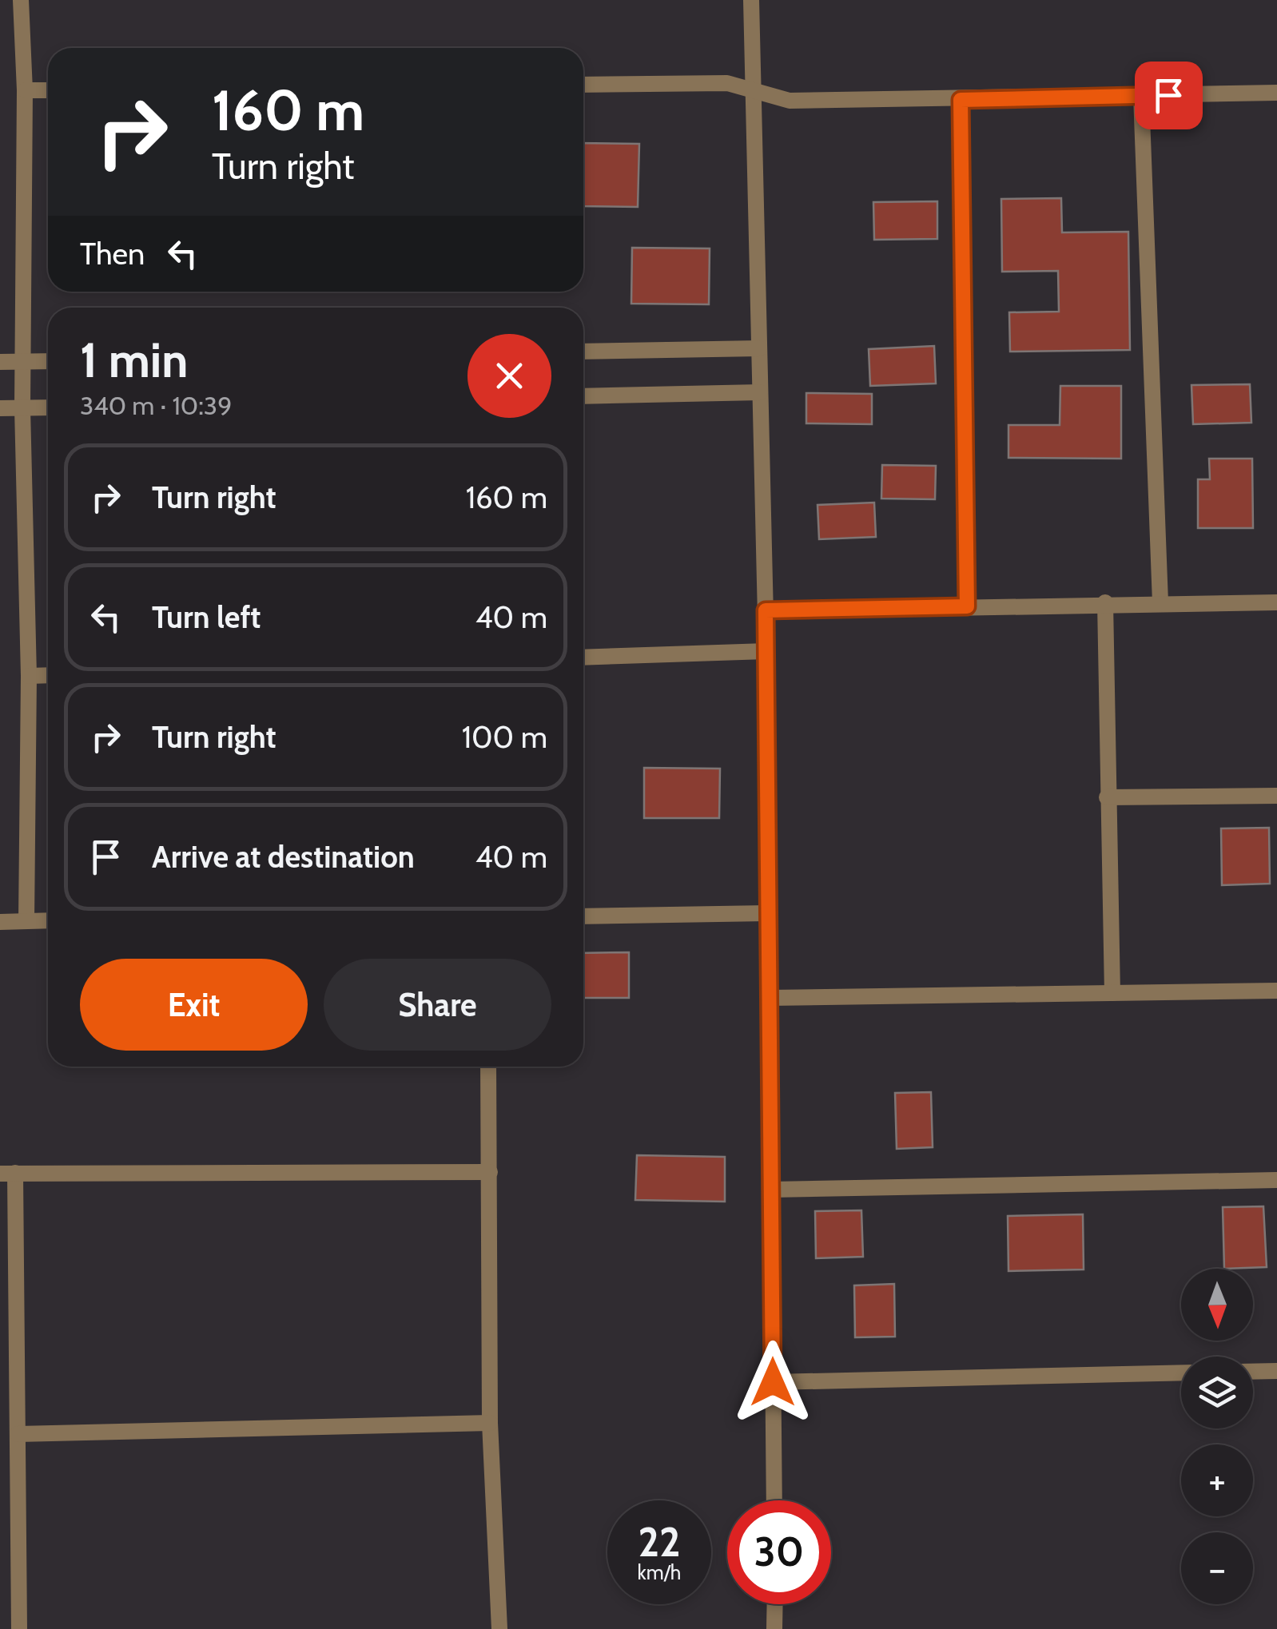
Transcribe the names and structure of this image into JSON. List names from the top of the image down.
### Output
{
  "north": "bottom",
  "page": {
    "turn": ["160 m", "Turn right"],
    "then": "Then",
    "heading": ["1 min", "340 m · 10:39"],
    "list": [
      {
        "name": "Turn right",
        "value": "160 m"
      },
      {
        "name": "Turn left",
        "value": "40 m"
      },
      {
        "name": "Turn right",
        "value": "100 m"
      },
      {
        "name": "Arrive at destination",
        "value": "40 m"
      }
    ],
    "buttons": ["Exit", "Share"],
    "map_buttons": ["+", "−"],
    "speed": "22 km/h",
    "limit": "30"
  }
}
